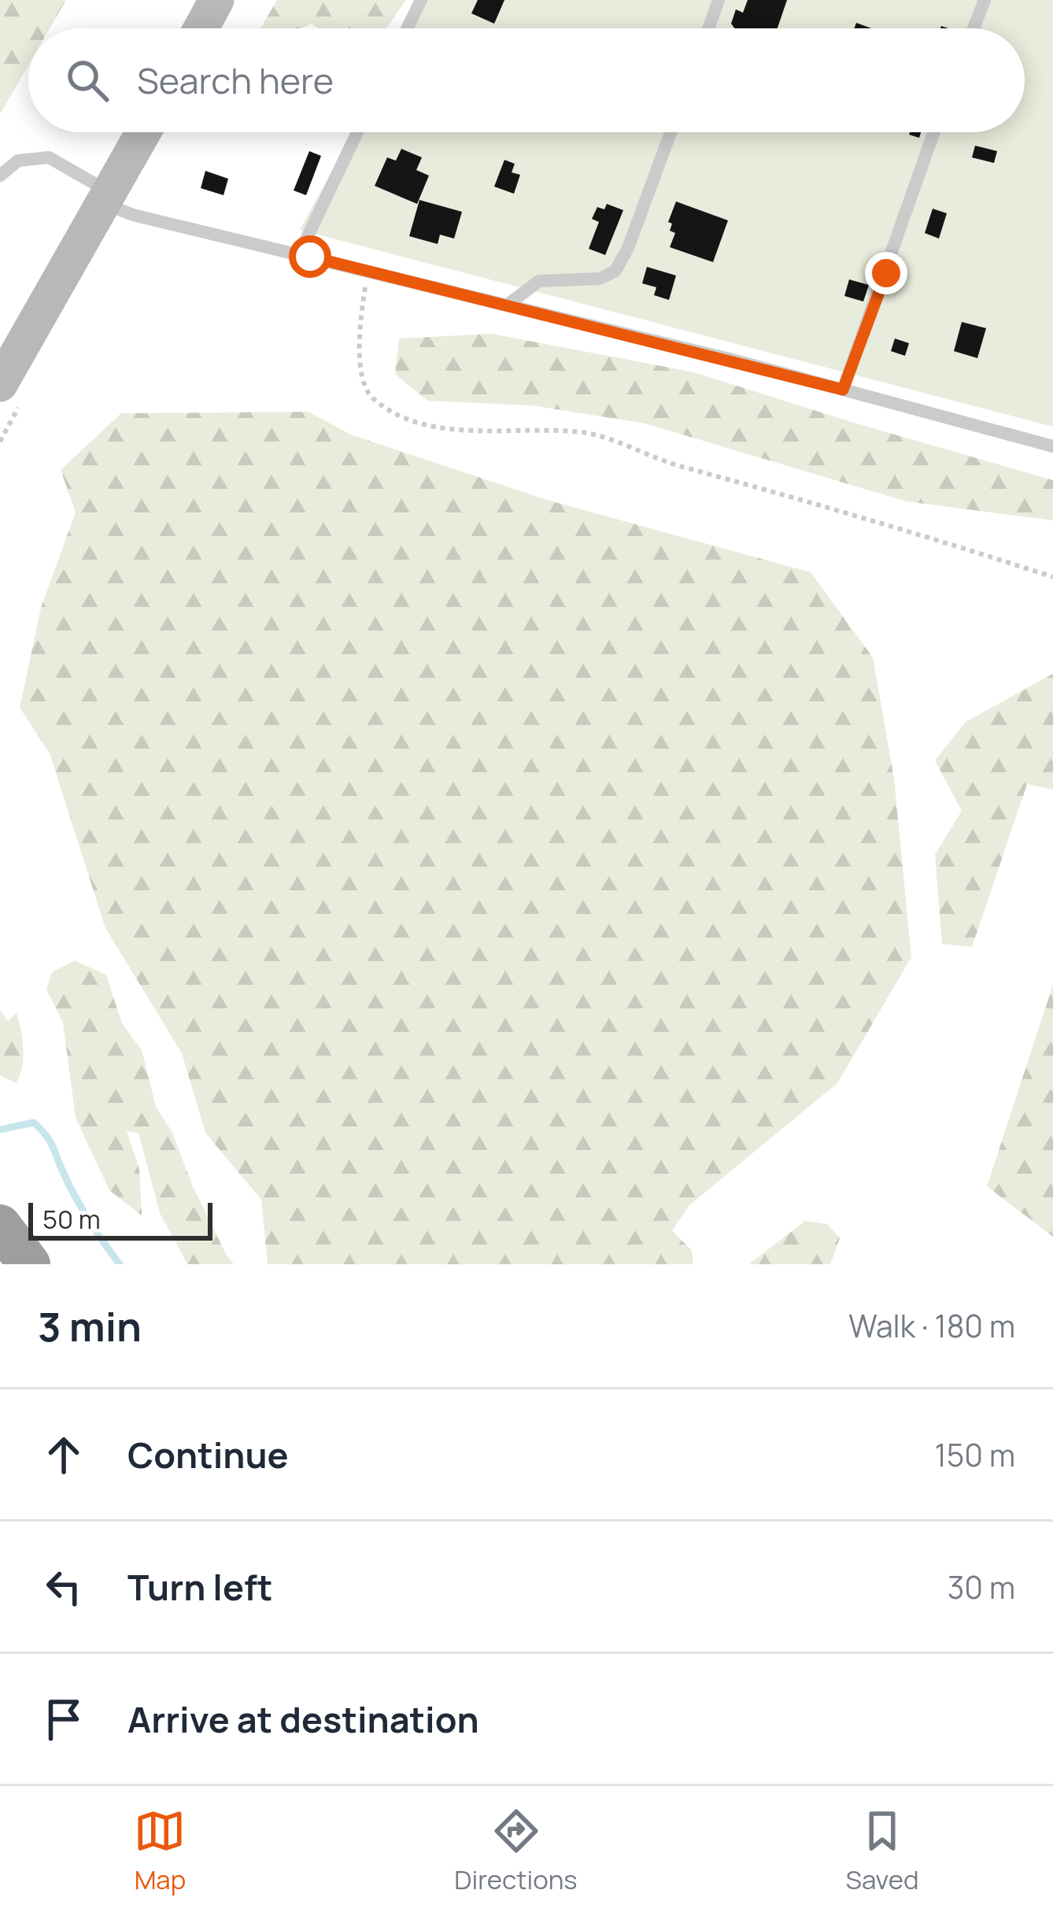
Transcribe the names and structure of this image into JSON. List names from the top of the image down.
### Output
{
  "scale_bar": "50 m",
  "page": {
    "search": "Search here",
    "scale": "50 m",
    "heading": ["3 min", "Walk · 180 m"],
    "list": [
      ["Continue", "150 m"],
      ["Turn left", "30 m"],
      "Arrive at destination"
    ],
    "nav": ["Map", "Directions", "Saved"]
  }
}
